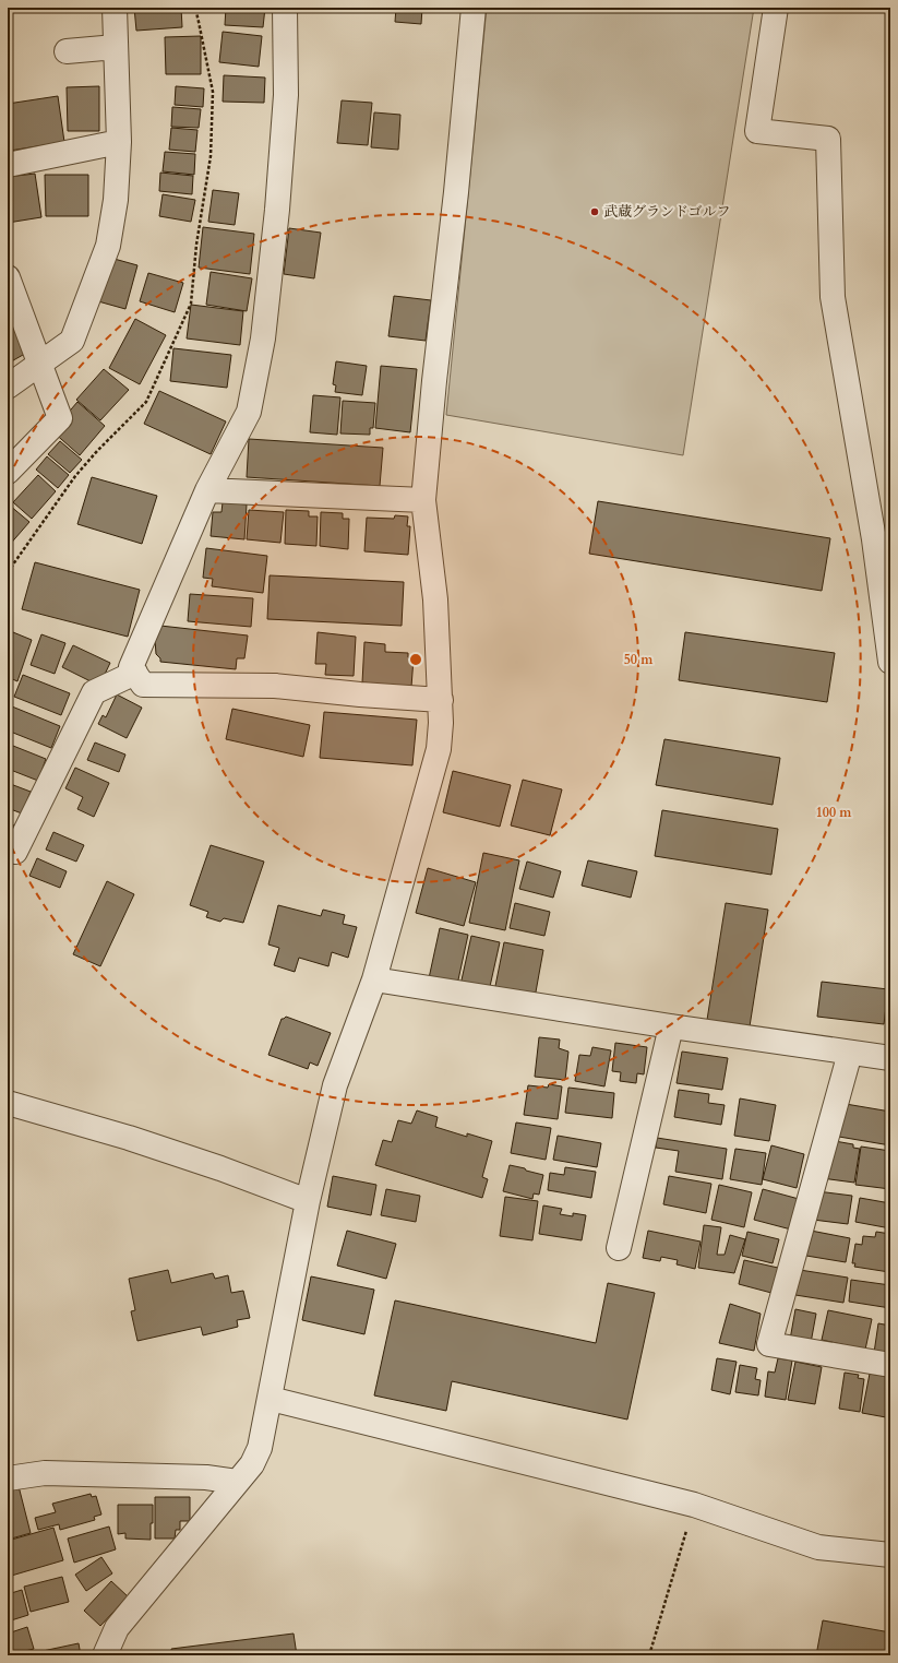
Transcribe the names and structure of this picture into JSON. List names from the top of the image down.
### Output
{
  "places": ["武蔵グランドゴルフ"],
  "rings": ["50 m", "100 m"]
}
